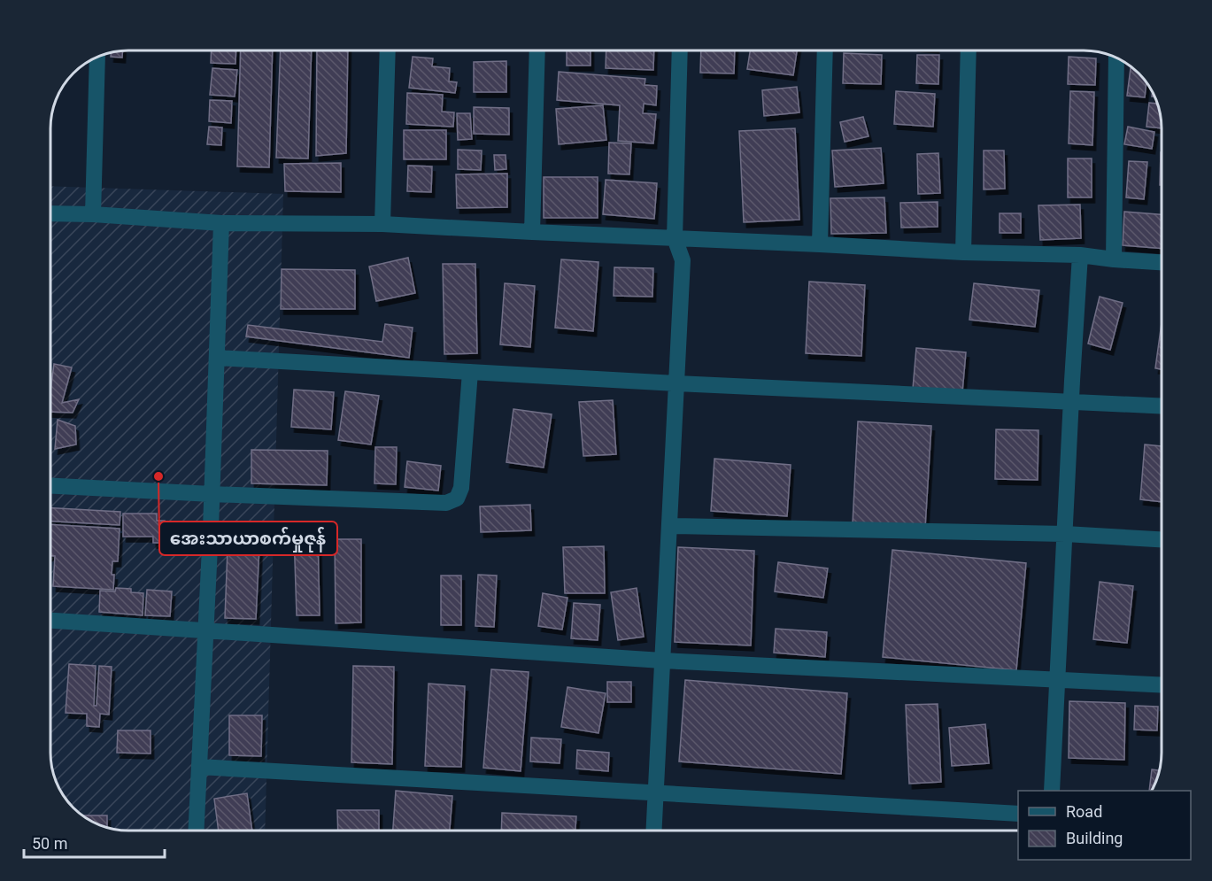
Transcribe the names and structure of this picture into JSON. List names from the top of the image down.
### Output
{
  "places": ["အေးသာယာစက်မှုဇုန်"],
  "legend": ["Road", "Building"],
  "scale_bar": "50 m"
}
